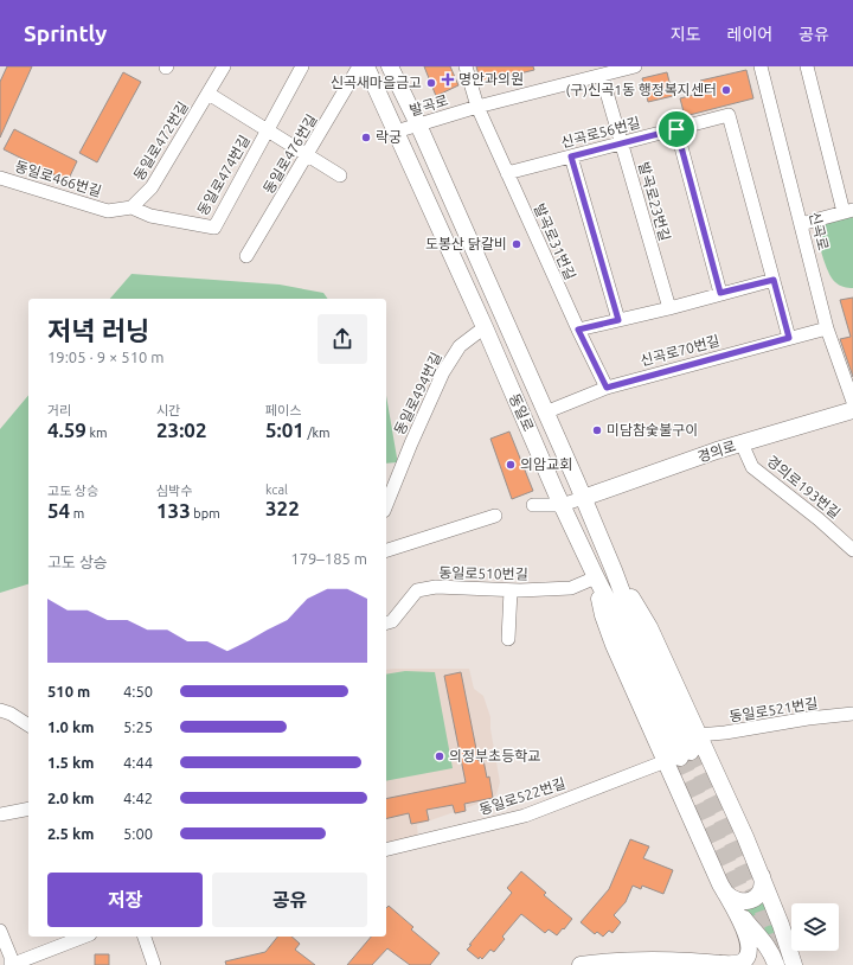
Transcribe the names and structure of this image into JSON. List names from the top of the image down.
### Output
{
  "streets": {
    "street": [
      "발곡로",
      "신곡로56번길",
      "동일로472번길",
      "동일로476번길",
      "동일로474번길",
      "동일로466번길",
      "발곡로23번길",
      "신곡로",
      "발곡로31번길",
      "신곡로70번길",
      "동일로494번길",
      "동일로",
      "경의로",
      "경의로193번길",
      "동일로510번길",
      "동일로521번길",
      "동일로522번길"
    ]
  },
  "crossings": [
    ["발곡로", "발곡로23번길"],
    ["발곡로", "발곡로31번길"],
    ["발곡로", "동일로"],
    ["신곡로56번길", "발곡로23번길"],
    ["신곡로56번길", "발곡로31번길"],
    ["동일로472번길", "동일로474번길"],
    ["동일로472번길", "동일로466번길"],
    ["동일로474번길", "동일로466번길"],
    ["신곡로", "신곡로70번길"],
    ["발곡로31번길", "신곡로70번길"],
    ["신곡로70번길", "동일로"],
    ["동일로494번길", "동일로"],
    ["동일로", "경의로"],
    ["동일로", "동일로510번길"],
    ["동일로", "동일로522번길"],
    ["경의로", "경의로193번길"]
  ],
  "places": {
    "health": ["명안과의원"],
    "other": [
      "신곡새마을금고",
      "(구)신곡1동 행정복지센터",
      "락궁",
      "도봉산 닭갈비",
      "미담참숯불구이",
      "의암교회",
      "의정부초등학교"
    ]
  },
  "page": {
    "header": "Sprintly",
    "nav": ["지도", "레이어", "공유"],
    "heading": ["저녁 러닝", "19:05 · 9 × 510 m"],
    "stats": [
      ["거리", "4.59 km"],
      ["시간", "23:02"],
      ["페이스", "5:01 /km"],
      ["고도 상승", "54 m"],
      ["심박수", "133 bpm"],
      ["kcal", "322"]
    ],
    "chart": ["고도 상승", "179–185 m"],
    "list": [
      {
        "name": "510 m",
        "note": "4:50"
      },
      {
        "name": "1.0 km",
        "note": "5:25"
      },
      {
        "name": "1.5 km",
        "note": "4:44"
      },
      {
        "name": "2.0 km",
        "note": "4:42"
      },
      {
        "name": "2.5 km",
        "note": "5:00"
      }
    ],
    "buttons": ["저장", "공유"]
  }
}
